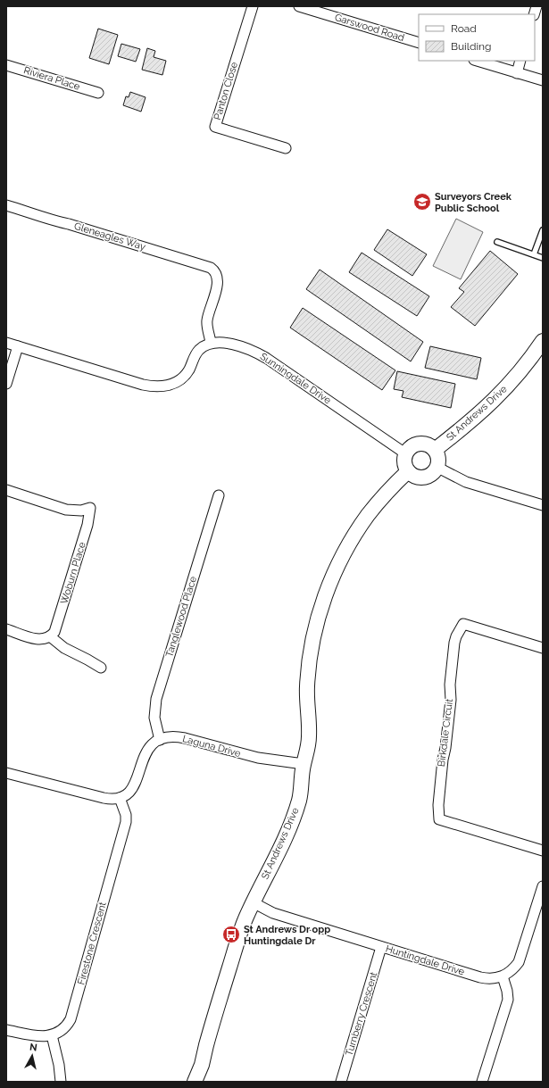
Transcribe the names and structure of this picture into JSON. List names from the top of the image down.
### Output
{
  "streets": {
    "street": [
      "Garswood Road",
      "Riviera Place",
      "Panton Close",
      "Gleneagles Way",
      "Sunningdale Drive",
      "St Andrews Drive",
      "Woburn Place",
      "Tanglewood Place",
      "Birkdale Circuit",
      "Laguna Drive",
      "Firestone Crescent",
      "Huntingdale Drive",
      "Turnberry Crescent"
    ]
  },
  "crossings": [
    ["Gleneagles Way", "Sunningdale Drive"],
    ["Sunningdale Drive", "St Andrews Drive"],
    ["St Andrews Drive", "Laguna Drive"],
    ["St Andrews Drive", "Huntingdale Drive"],
    ["Tanglewood Place", "Laguna Drive"],
    ["Huntingdale Drive", "Turnberry Crescent"]
  ],
  "places": {
    "school or university": ["Surveyors Creek Public School"],
    "bus stop": ["St Andrews Dr opp Huntingdale Dr"]
  },
  "legend": ["Road", "Building"],
  "north": "top"
}
